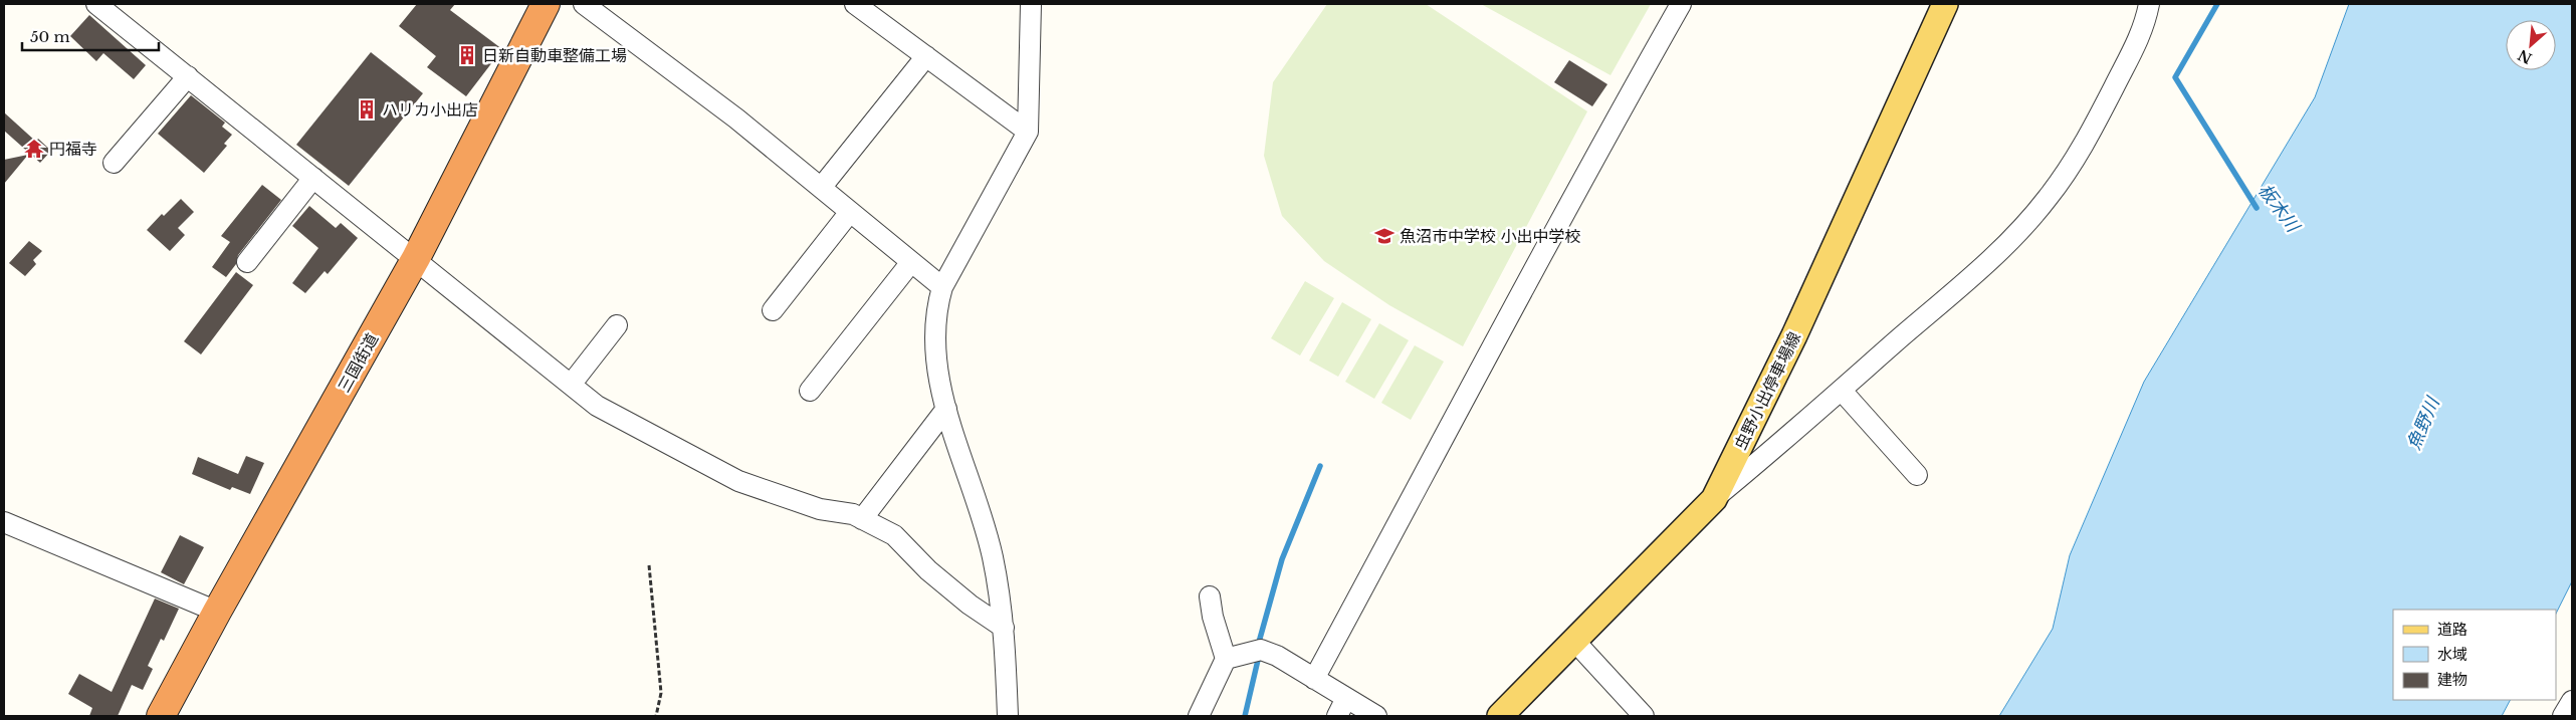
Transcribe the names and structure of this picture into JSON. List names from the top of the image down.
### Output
{
  "streets": {
    "highway": ["三国街道"],
    "main road": ["虫野小出停車場線"]
  },
  "water": ["板木川", "魚野川"],
  "places": {
    "building": ["日新自動車整備工場", "ハリカ小出店"],
    "temple": ["円福寺"],
    "school or university": ["魚沼市中学校 小出中学校"]
  },
  "legend": ["道路", "水域", "建物"],
  "scale_bar": "50 m",
  "north": "bottom left"
}
